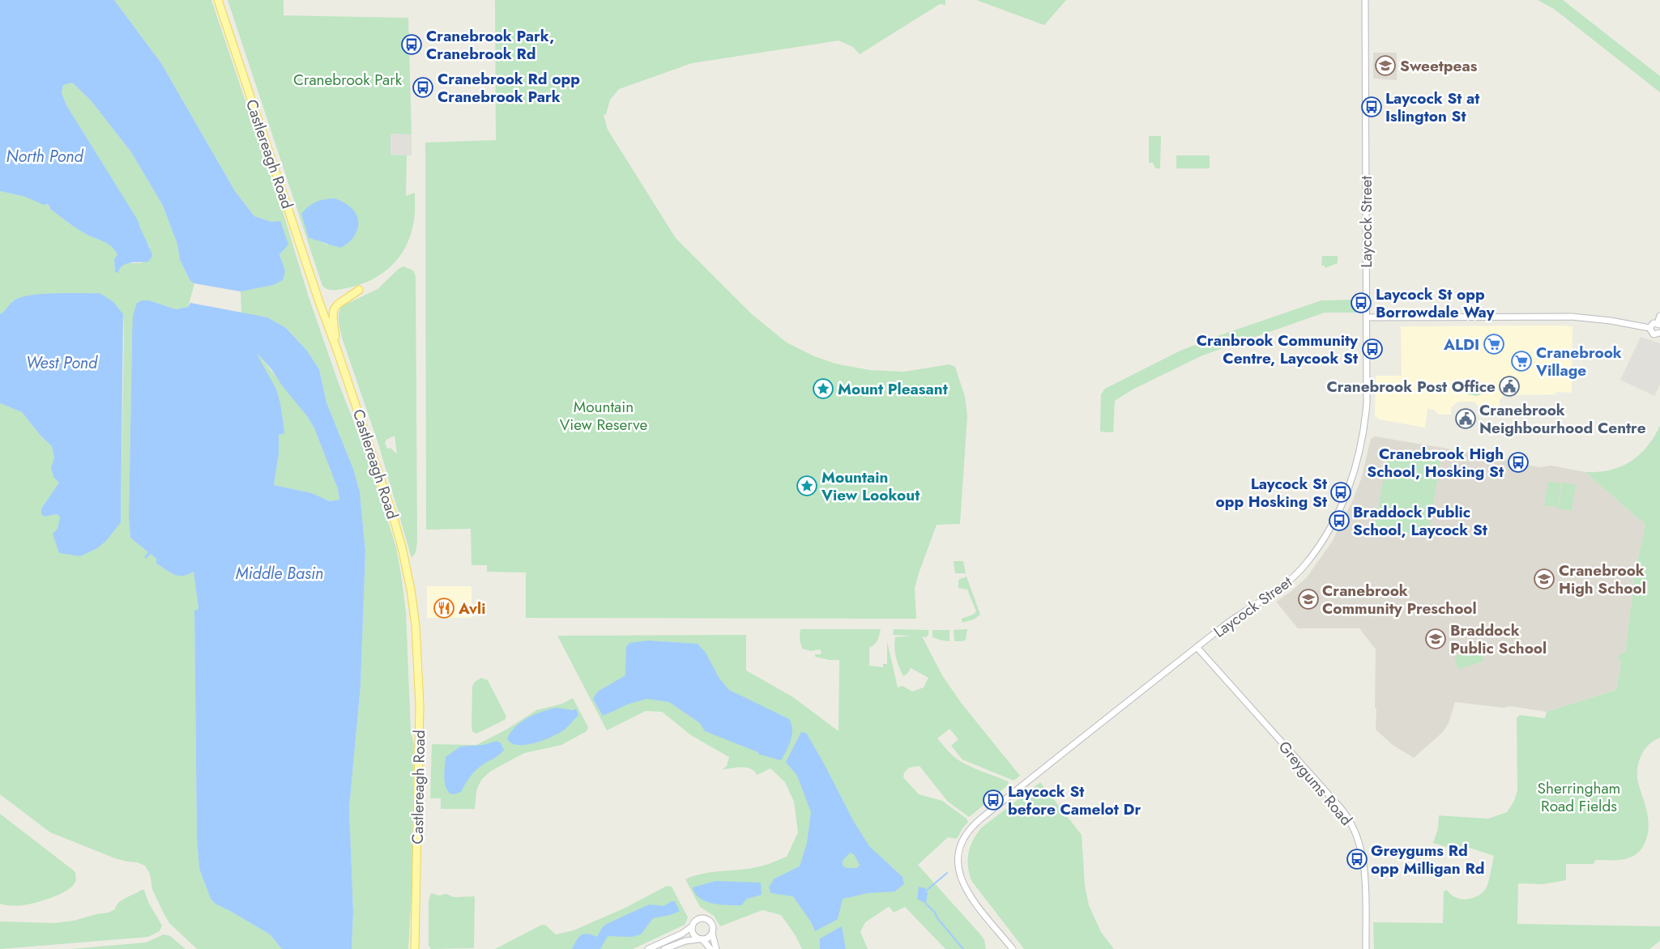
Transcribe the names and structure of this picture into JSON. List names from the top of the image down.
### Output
{
  "streets": {
    "main road": ["Castlereagh Road"],
    "street": ["Laycock Street", "Greygums Road"]
  },
  "crossings": [
    ["Laycock Street", "Greygums Road"]
  ],
  "water": ["North Pond", "West Pond", "Middle Basin"],
  "parks": ["Cranebrook Park", "Mountain View Reserve", "Sherringham Road Fields"],
  "places": {
    "bus stop": [
      "Cranebrook Park, Cranebrook Rd",
      "Cranebrook Rd opp Cranebrook Park",
      "Laycock St at Islington St",
      "Laycock St opp Borrowdale Way",
      "Cranbrook Community Centre, Laycook St",
      "Cranebrook High School, Hosking St",
      "Laycock St opp Hosking St",
      "Braddock Public School, Laycock St",
      "Laycock St before Camelot Dr",
      "Greygums Rd opp Milligan Rd"
    ],
    "school or university": [
      "Sweetpeas",
      "Cranebrook High School",
      "Cranebrook Community Preschool",
      "Braddock Public School"
    ],
    "supermarket": ["ALDI", "Cranebrook Village"],
    "public building": ["Cranebrook Post Office", "Cranebrook Neighbourhood Centre"],
    "place": ["Mount Pleasant", "Mountain View Lookout"],
    "restaurant": ["Avli"]
  }
}
